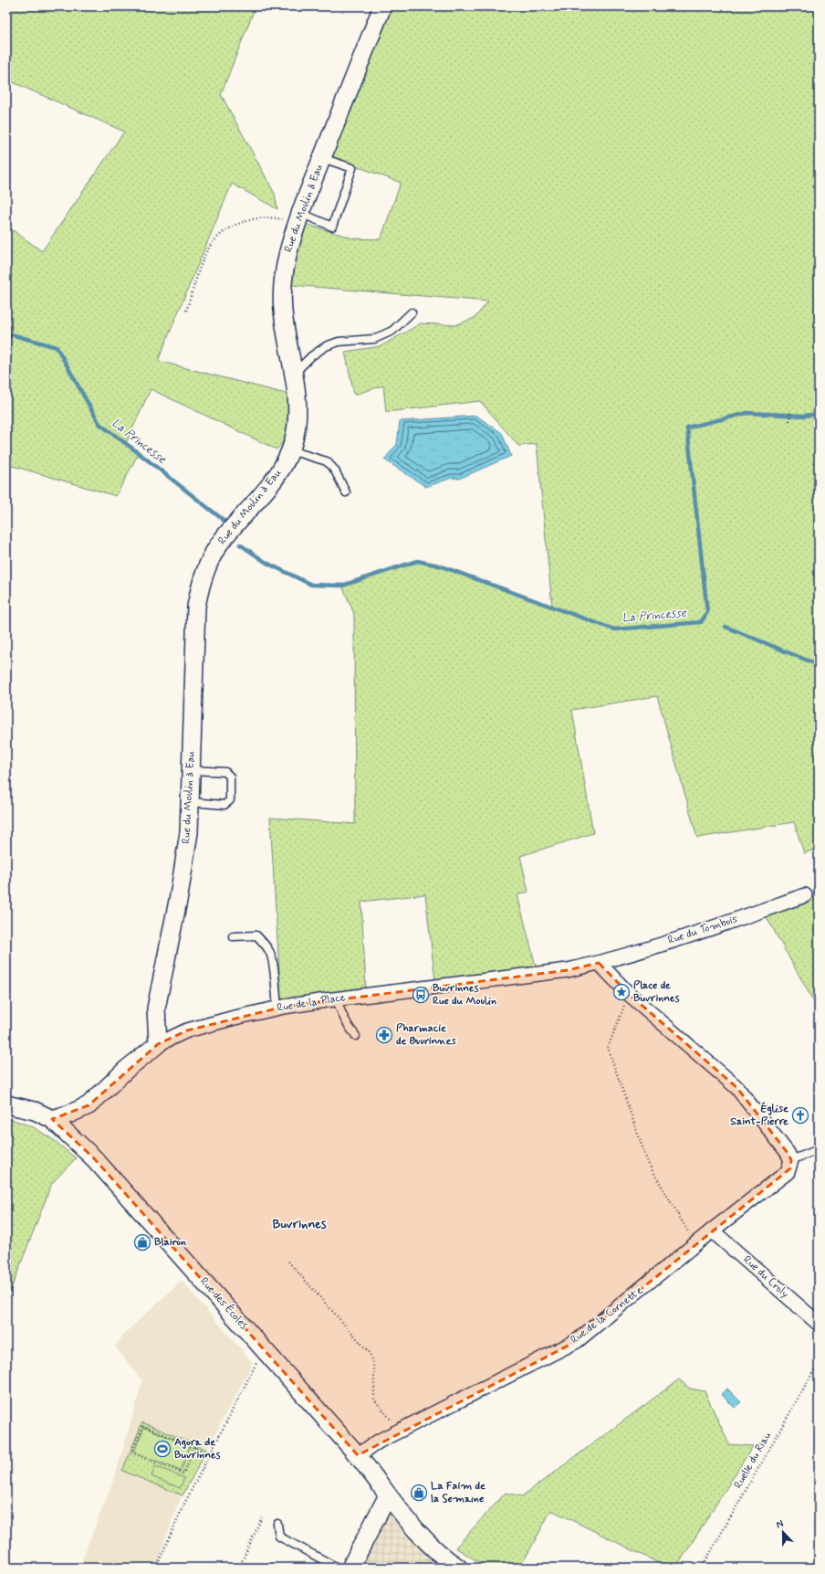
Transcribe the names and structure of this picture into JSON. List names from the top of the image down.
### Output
{
  "streets": {
    "street": [
      "Rue du Moulin à Eau",
      "Rue du Tombois",
      "Rue de la Place",
      "Rue du Croly",
      "Rue des Écoles",
      "Rue de la Cornette"
    ],
    "path": ["Ruelle du Riau"]
  },
  "crossings": [
    ["Rue du Moulin à Eau", "Rue de la Place"],
    ["Rue du Tombois", "Rue de la Place"],
    ["Rue de la Place", "Rue des Écoles"],
    ["Rue du Croly", "Rue de la Cornette"],
    ["Rue des Écoles", "Rue de la Cornette"]
  ],
  "districts": ["Buvrinnes"],
  "water": ["La Princesse"],
  "places": {
    "place": ["Place de Buvrinnes"],
    "bus stop": ["Buvrinnes Rue du Moulin"],
    "pharmacy": ["Pharmacie de Buvrinnes"],
    "church": ["Église Saint-Pierre"],
    "shop": ["Blairon", "La Faim de la Semaine"],
    "sports": ["Agora de Buvrinnes"]
  },
  "north": "top"
}
